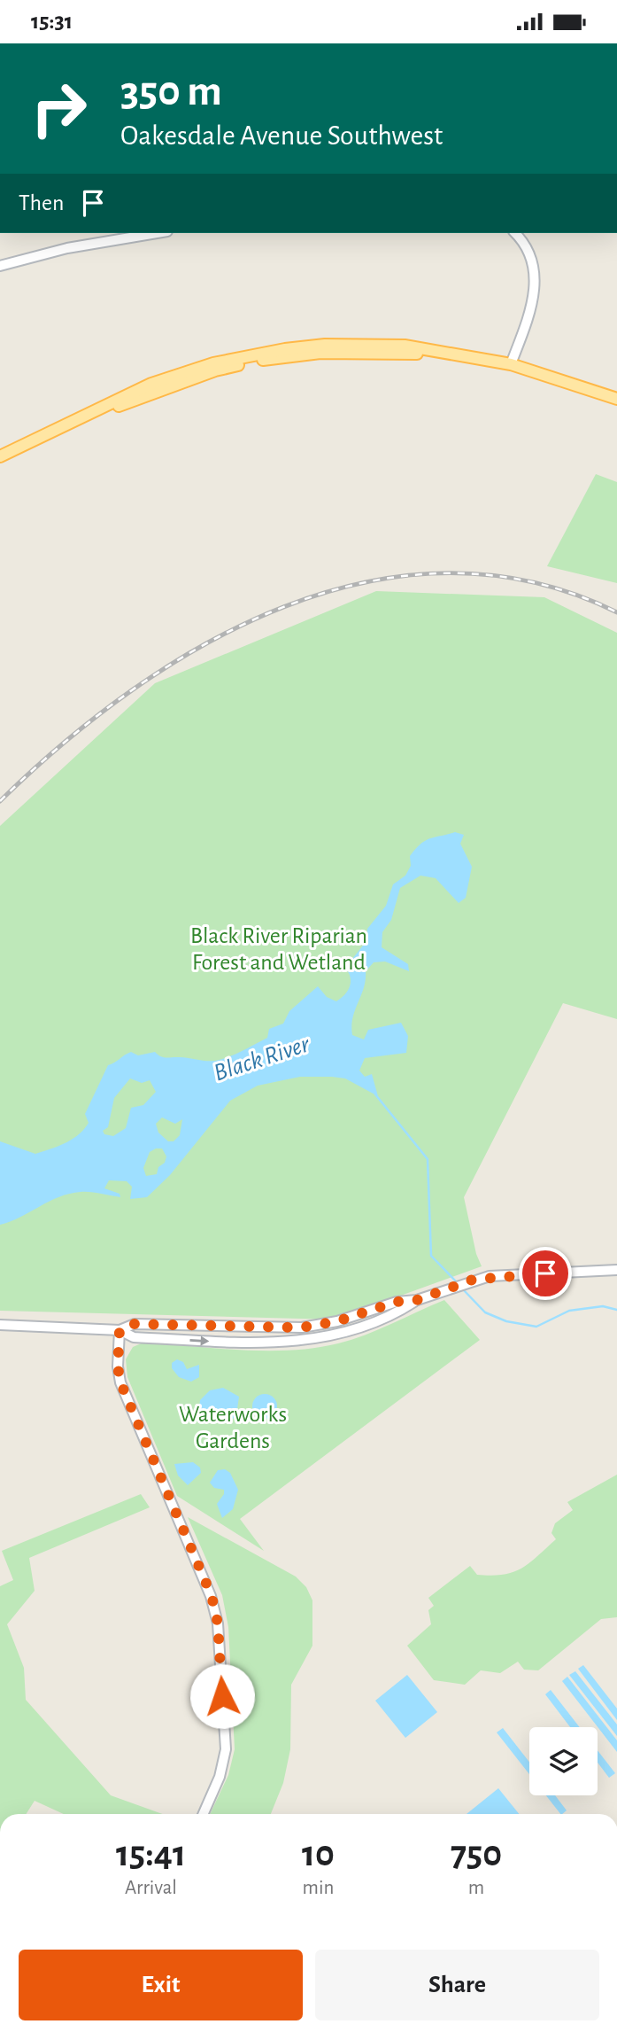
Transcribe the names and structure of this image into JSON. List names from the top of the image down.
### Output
{
  "water": ["Black River"],
  "parks": ["Black River Riparian Forest and Wetland", "Waterworks Gardens"],
  "page": {
    "status": "15:31",
    "turn": ["350 m", "Oakesdale Avenue Southwest"],
    "then": "Then",
    "eta": [
      "15:41",
      "Arrival",
      "10",
      "min",
      "750",
      "m"
    ],
    "buttons": ["Exit", "Share"]
  }
}
